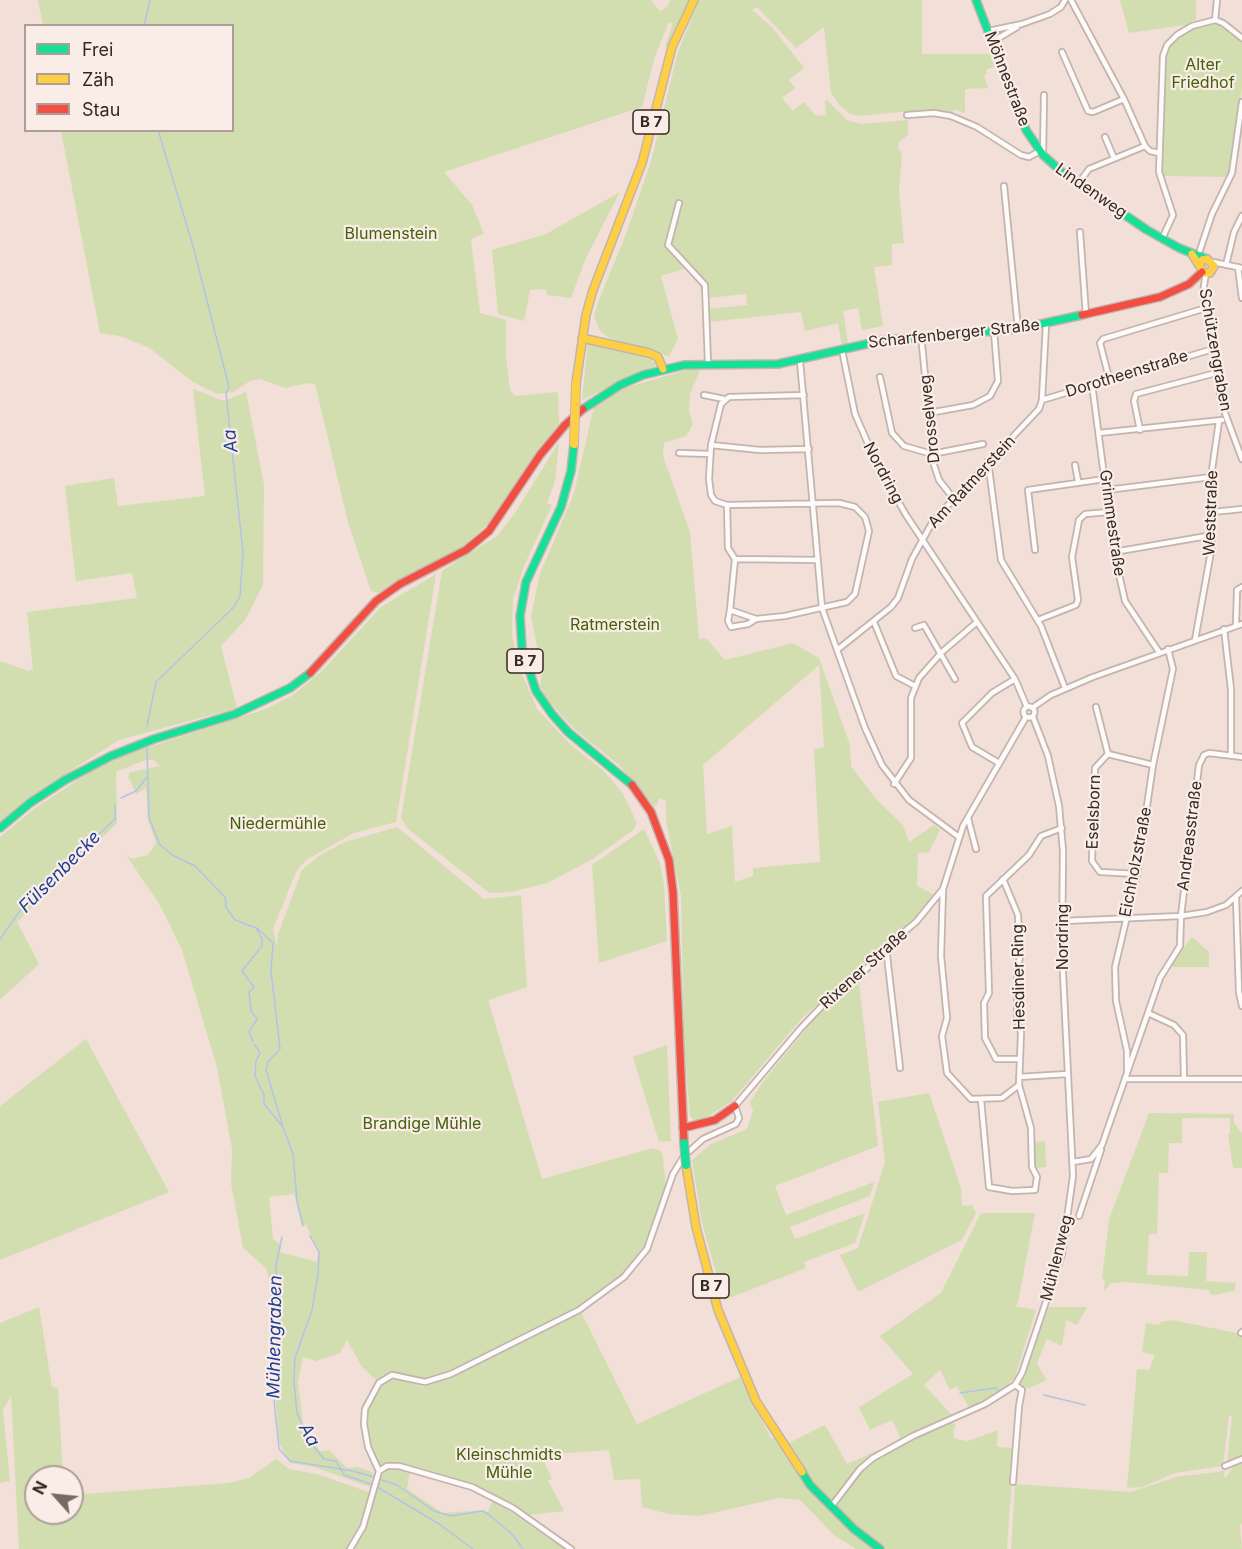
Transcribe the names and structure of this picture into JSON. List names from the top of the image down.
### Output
{
  "streets": {
    "main road": [
      "Möhnestraße",
      "B 7",
      "Lindenweg",
      "Scharfenberger Straße"
    ],
    "street": [
      "Schützengraben",
      "Dorotheenstraße",
      "Drosselweg",
      "Nordring",
      "Am Ratmerstein",
      "Weststraße",
      "Grimmestraße",
      "Eselsborn",
      "Andreasstraße",
      "Eichholzstraße",
      "Rixener Straße",
      "Hesdiner Ring",
      "Mühlenweg"
    ]
  },
  "crossings": [
    ["Möhnestraße", "Lindenweg"],
    ["Lindenweg", "Scharfenberger Straße"],
    ["Scharfenberger Straße", "Schützengraben"],
    ["Scharfenberger Straße", "Drosselweg"],
    ["Scharfenberger Straße", "Nordring"],
    ["Schützengraben", "Dorotheenstraße"],
    ["Dorotheenstraße", "Am Ratmerstein"],
    ["Dorotheenstraße", "Grimmestraße"],
    ["Drosselweg", "Am Ratmerstein"],
    ["Nordring", "Am Ratmerstein"],
    ["Nordring", "Mühlenweg"],
    ["Eselsborn", "Eichholzstraße"],
    ["Andreasstraße", "Mühlenweg"],
    ["Eichholzstraße", "Mühlenweg"]
  ],
  "water": ["Aa", "Fülsenbecke", "Mühlengraben"],
  "parks": [
    "Alter Friedhof",
    "Blumenstein",
    "Ratmerstein",
    "Niedermühle",
    "Brandige Mühle",
    "Kleinschmidts Mühle"
  ],
  "legend": ["Frei", "Zäh", "Stau"],
  "north": "top left"
}
